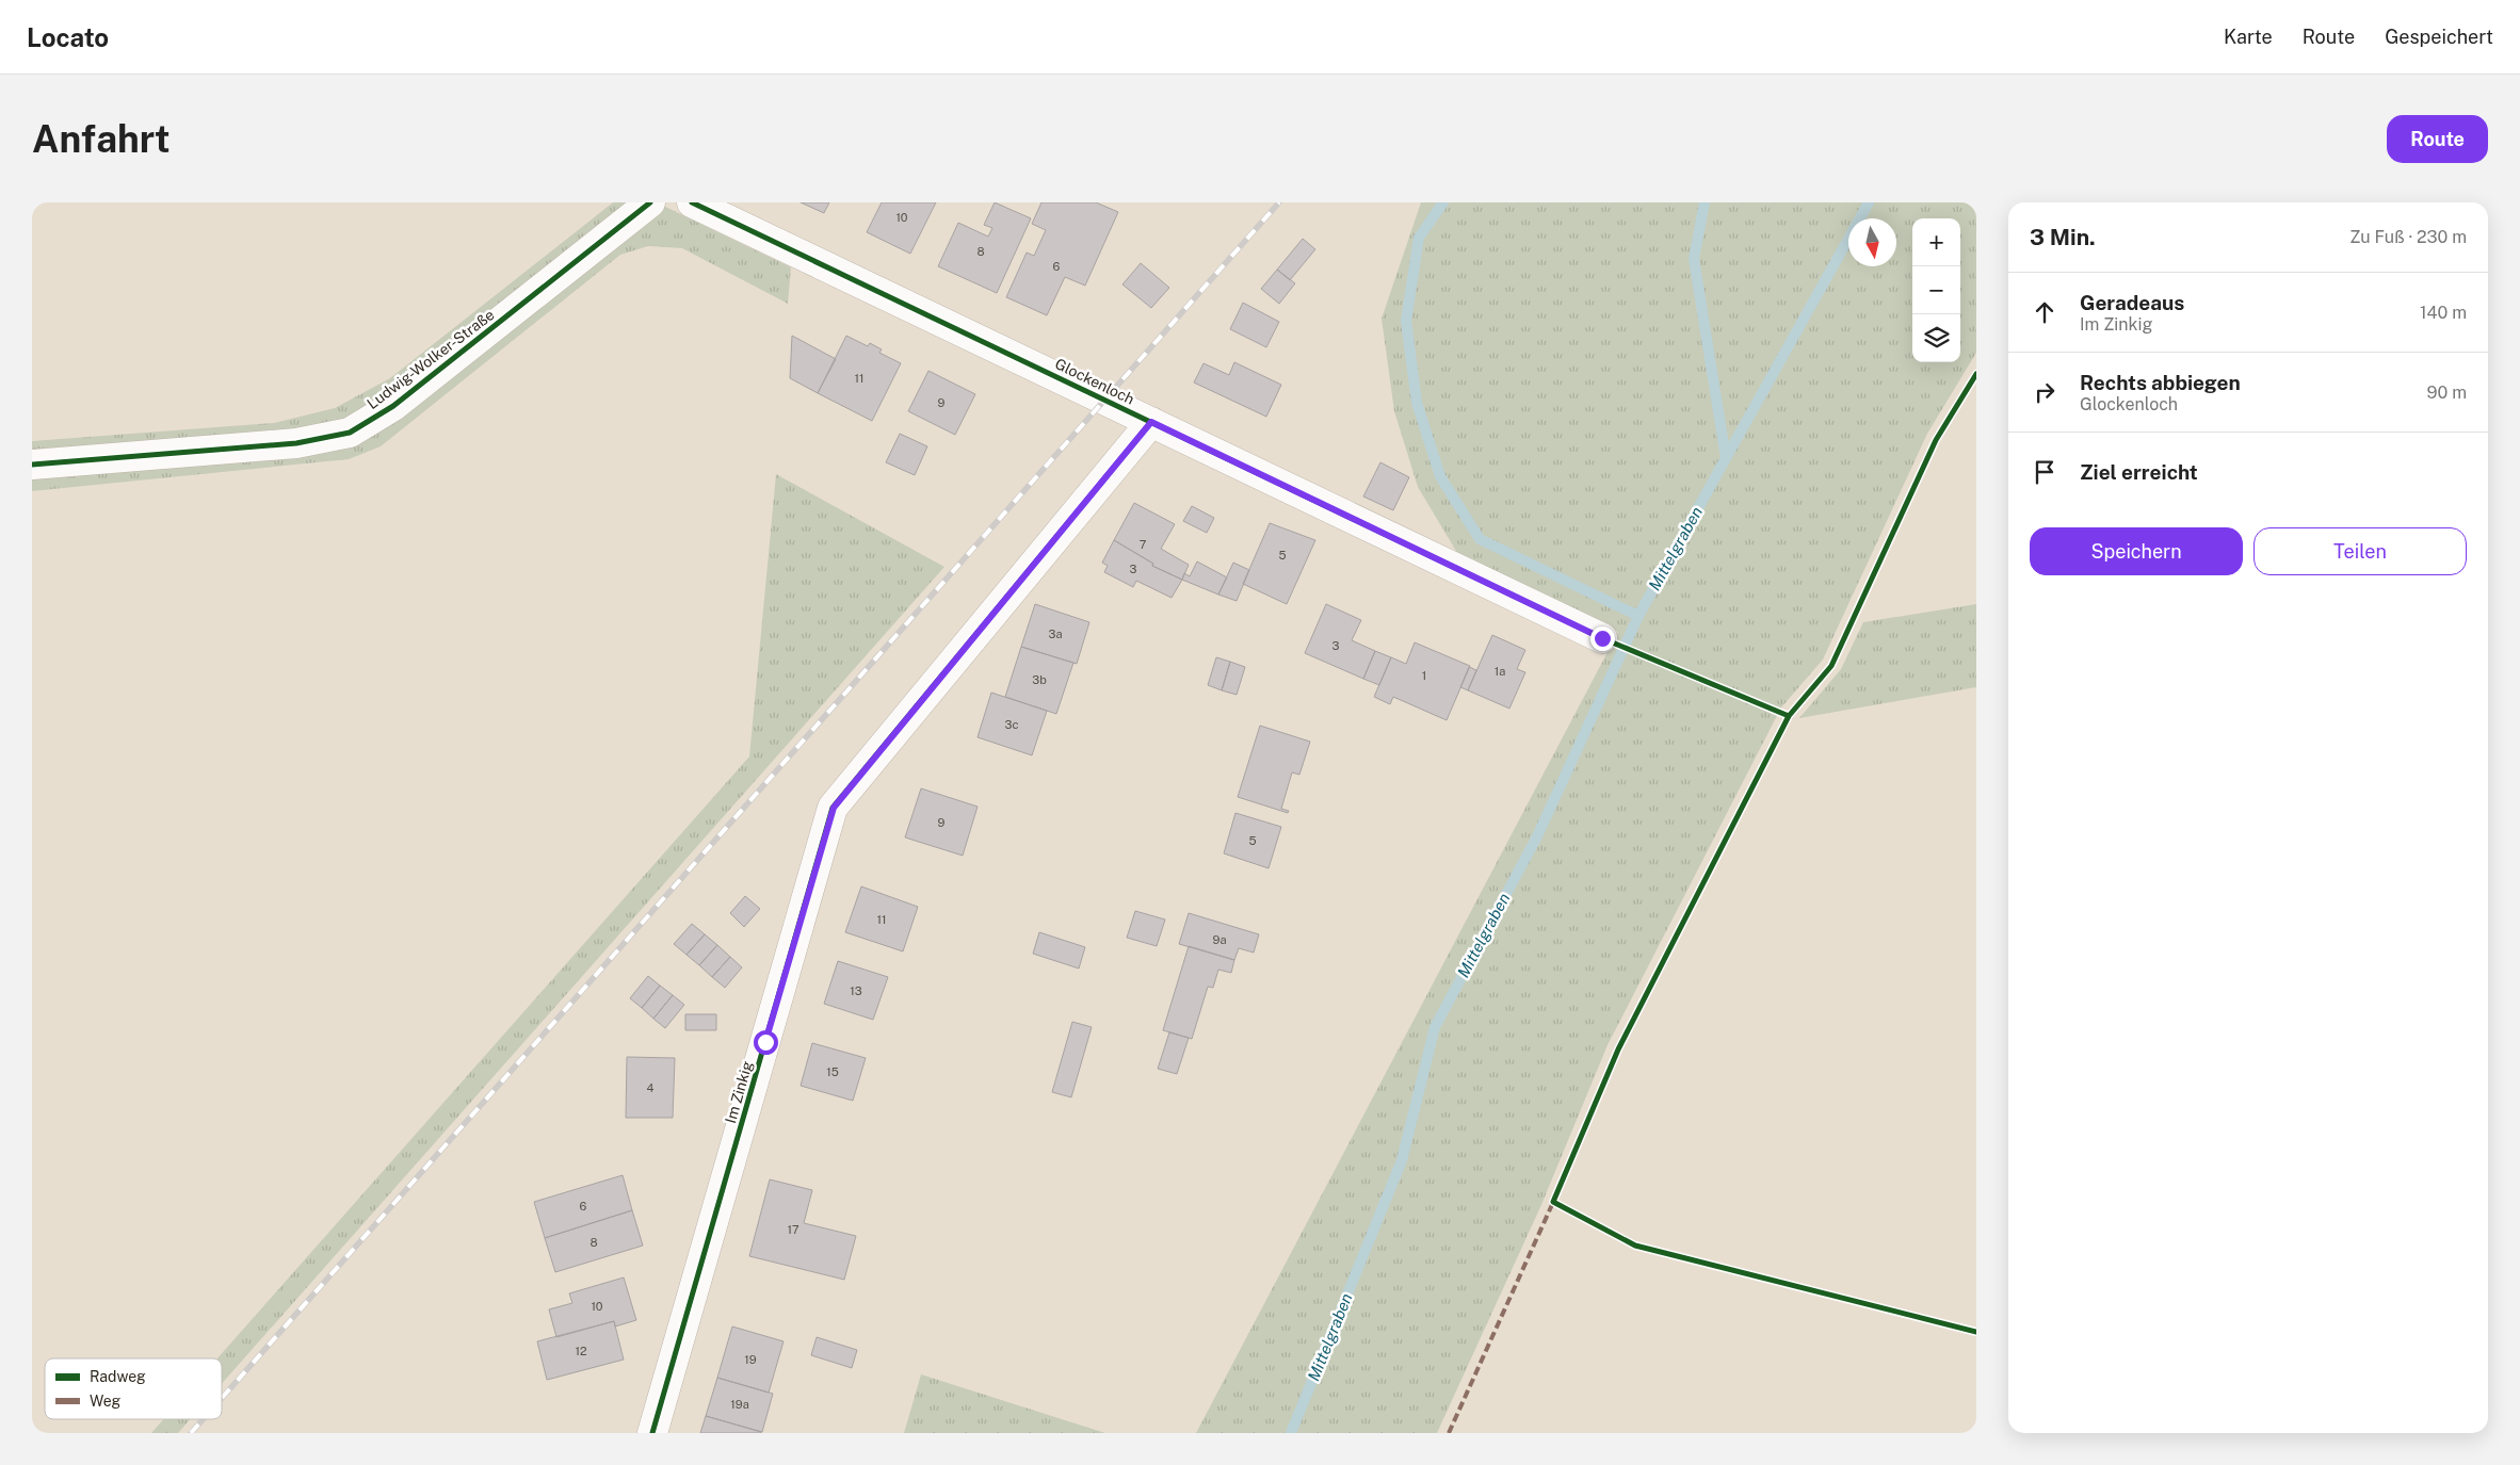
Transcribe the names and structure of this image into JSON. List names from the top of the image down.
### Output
{
  "streets": {
    "street": ["Ludwig-Wolker-Straße", "Glockenloch", "Im Zinkig"]
  },
  "crossings": [
    ["Glockenloch", "Im Zinkig"]
  ],
  "water": ["Mittelgraben"],
  "house_numbers": [
    "10",
    "8",
    "6",
    "11",
    "9",
    "7",
    "5",
    "3",
    "3a",
    "3",
    "1a",
    "1",
    "3b",
    "3c",
    "9",
    "5",
    "11",
    "9a",
    "13",
    "15",
    "4",
    "6",
    "17",
    "8",
    "10",
    "12",
    "19",
    "19a"
  ],
  "legend": ["Radweg", "Weg"],
  "north": "bottom",
  "page": {
    "header": "Locato",
    "nav": ["Karte", "Route", "Gespeichert"],
    "buttons": [
      "Route",
      ["Speichern", "Teilen"]
    ],
    "title": "Anfahrt",
    "heading": ["3 Min.", "Zu Fuß · 230 m"],
    "map_buttons": ["+", "−"],
    "list": [
      ["Geradeaus", "Im Zinkig", "140 m"],
      ["Rechts abbiegen", "Glockenloch", "90 m"],
      "Ziel erreicht"
    ]
  }
}
